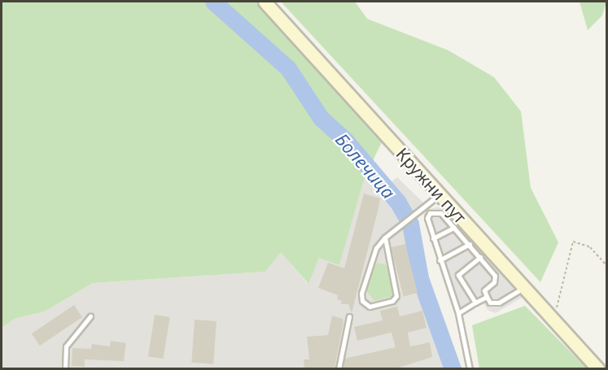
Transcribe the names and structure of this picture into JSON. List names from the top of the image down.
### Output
{
  "streets": {
    "main road": ["Кружни пут"]
  },
  "water": ["Болечица"]
}
